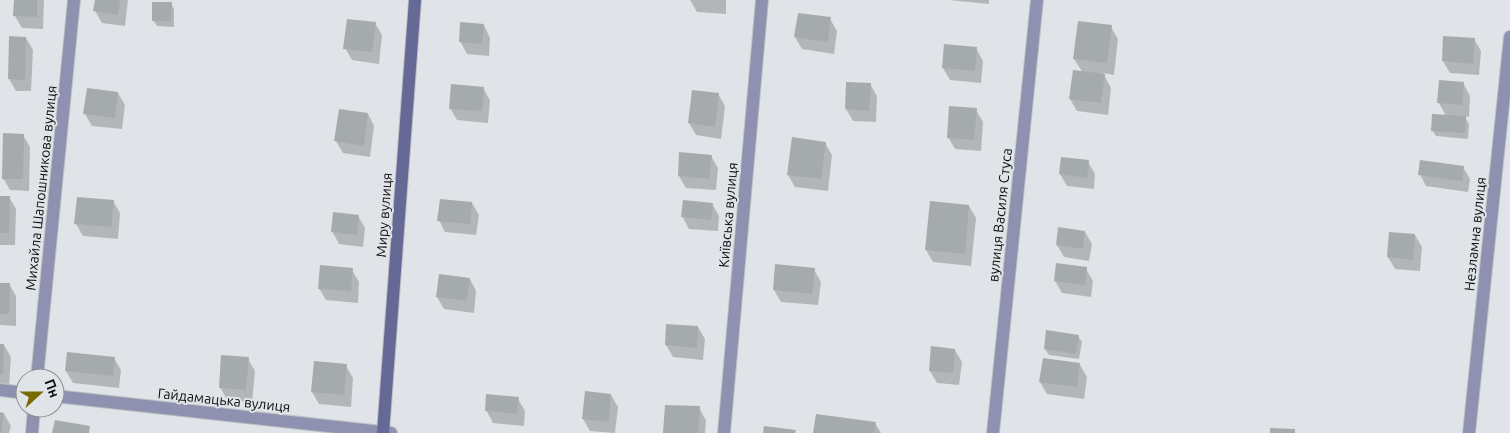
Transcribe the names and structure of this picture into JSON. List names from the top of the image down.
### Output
{
  "streets": {
    "main road": ["Миру вулиця"],
    "street": [
      "Михайла Шапошникова вулиця",
      "Київська вулиця",
      "вулиця Василя Стуса",
      "Незламна вулиця",
      "Гайдамацька вулиця"
    ]
  },
  "crossings": [
    ["Миру вулиця", "Гайдамацька вулиця"]
  ],
  "north": "right"
}
